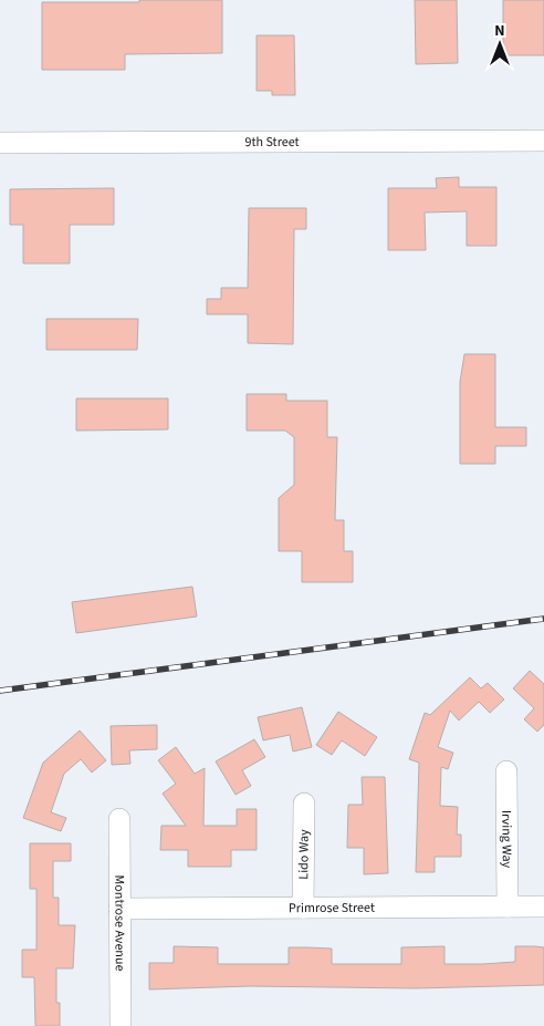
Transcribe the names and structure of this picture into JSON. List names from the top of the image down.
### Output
{
  "streets": {
    "street": [
      "9th Street",
      "Irving Way",
      "Lido Way",
      "Primrose Street",
      "Montrose Avenue"
    ]
  },
  "crossings": [
    ["Irving Way", "Primrose Street"],
    ["Lido Way", "Primrose Street"],
    ["Primrose Street", "Montrose Avenue"]
  ],
  "north": "top"
}
